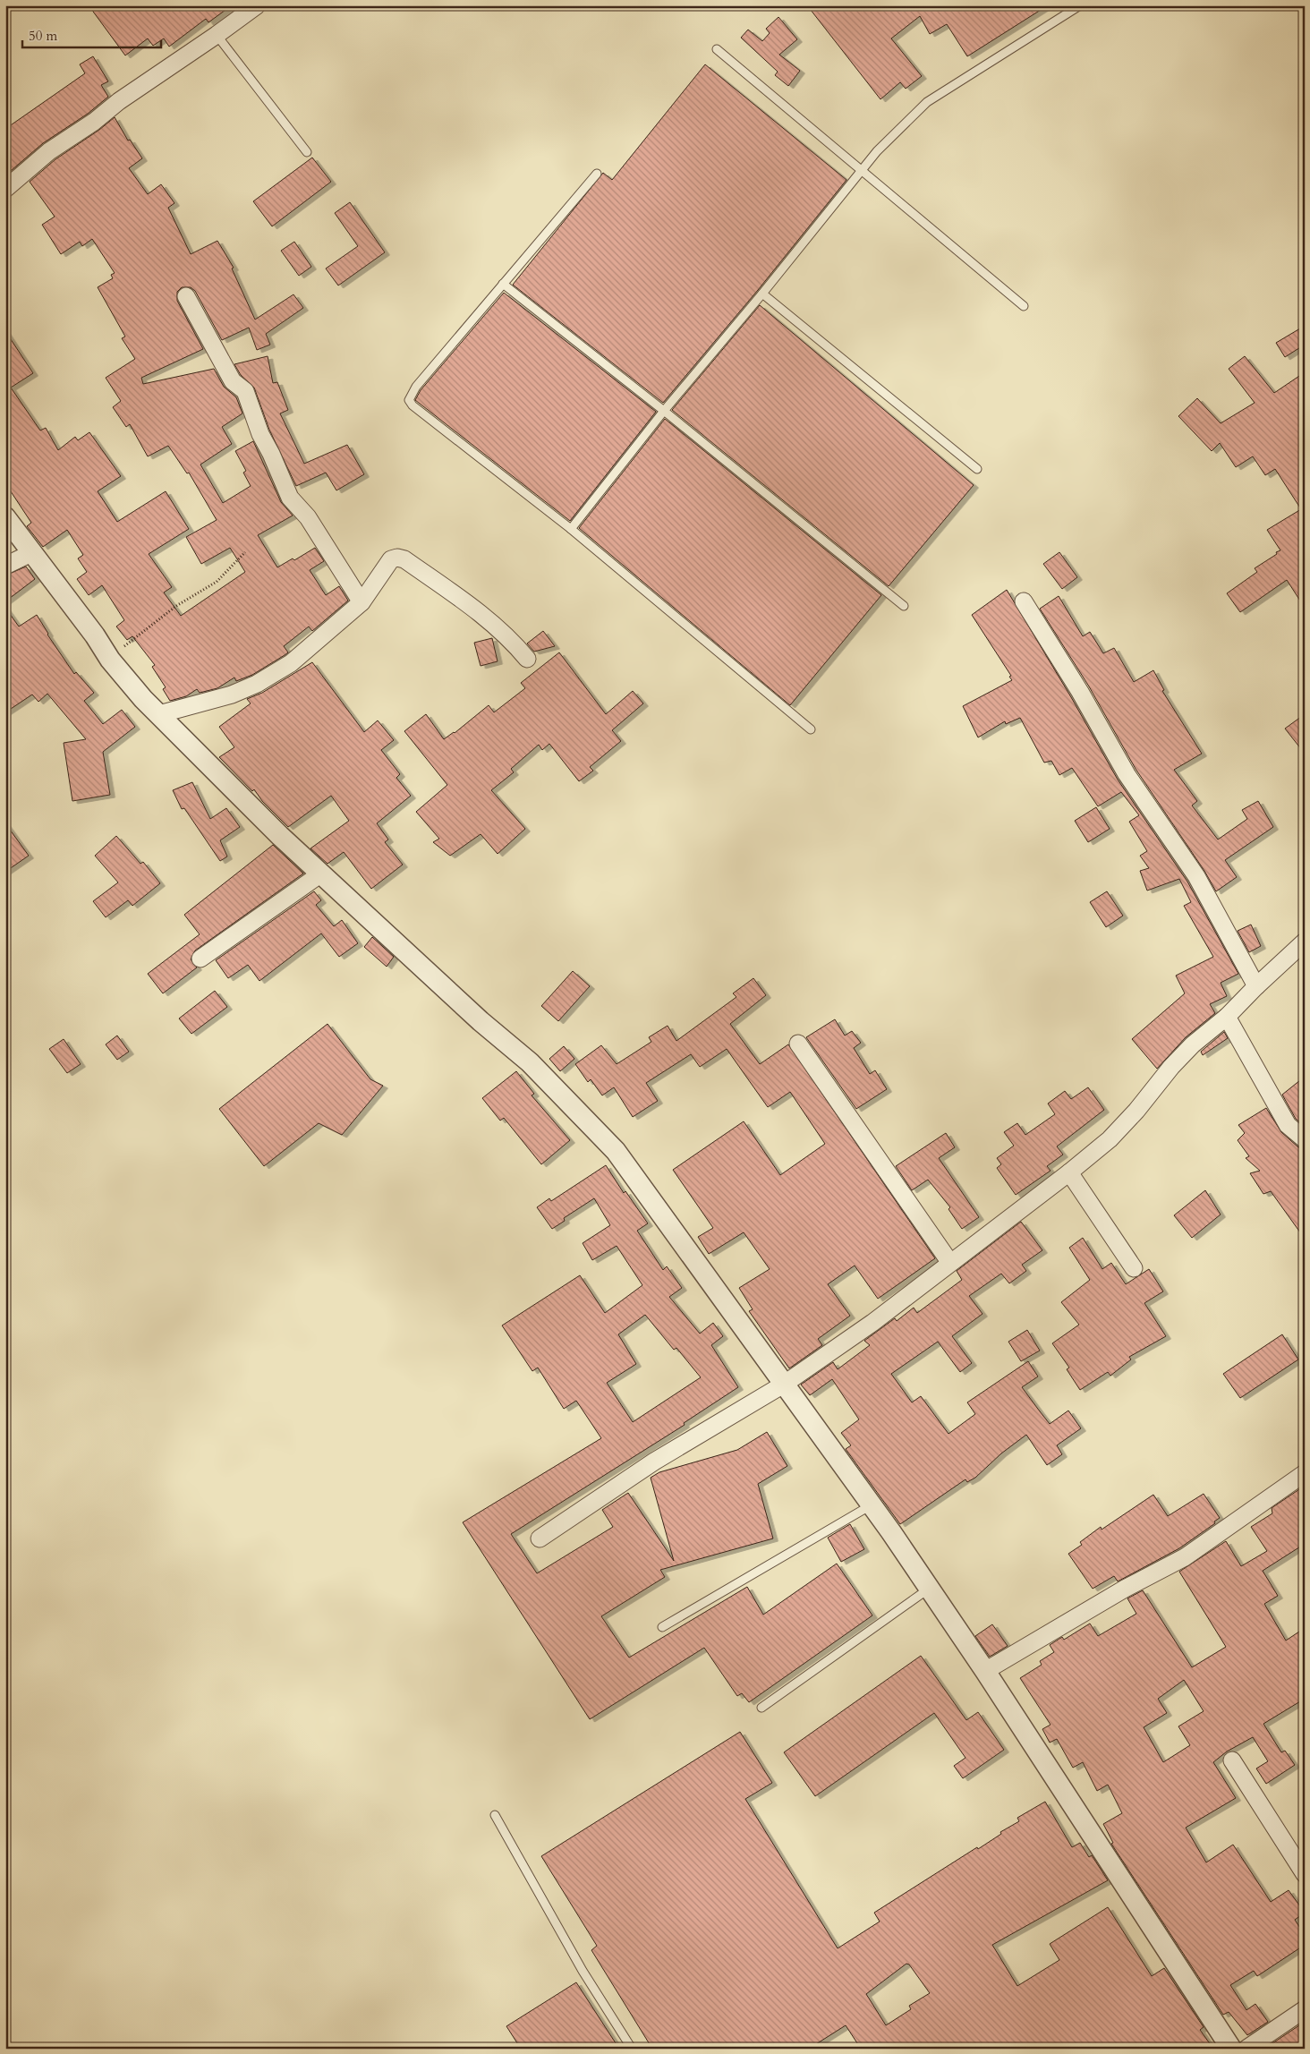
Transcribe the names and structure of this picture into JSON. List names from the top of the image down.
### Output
{
  "scale_bar": "50 m"
}
